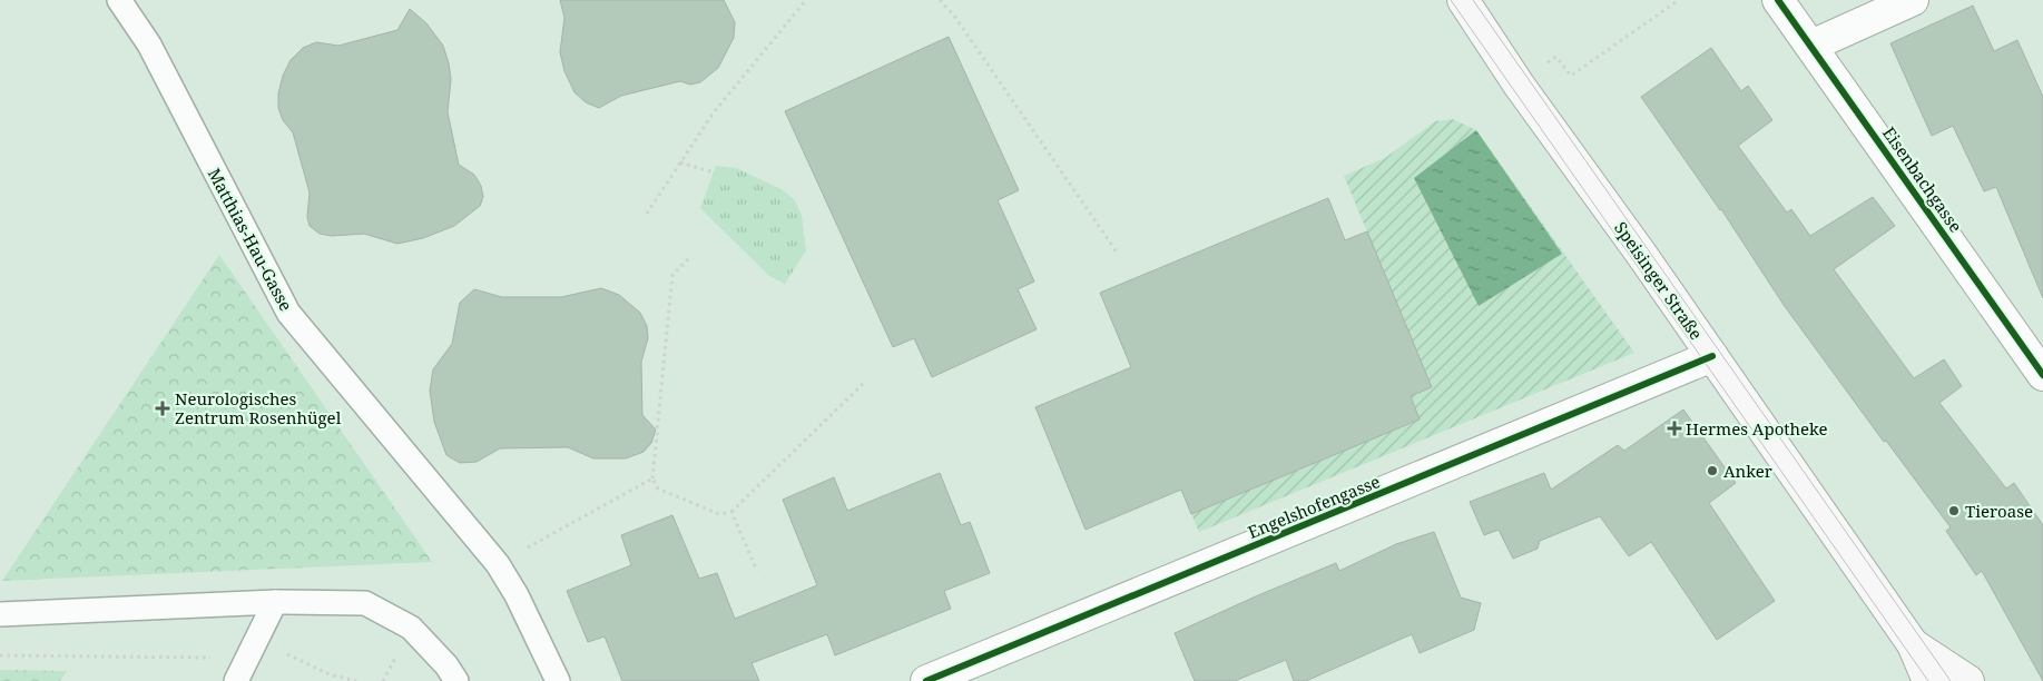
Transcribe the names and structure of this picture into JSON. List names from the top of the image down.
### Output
{
  "streets": {
    "main road": ["Speisinger Straße"],
    "street": ["Eisenbachgasse", "Engelshofengasse"],
    "lane": ["Matthias-Hau-Gasse"]
  },
  "crossings": [
    ["Speisinger Straße", "Engelshofengasse"]
  ],
  "places": {
    "health": ["Neurologisches Zentrum Rosenhügel", "Hermes Apotheke"],
    "other": ["Anker", "Tieroase"]
  }
}
